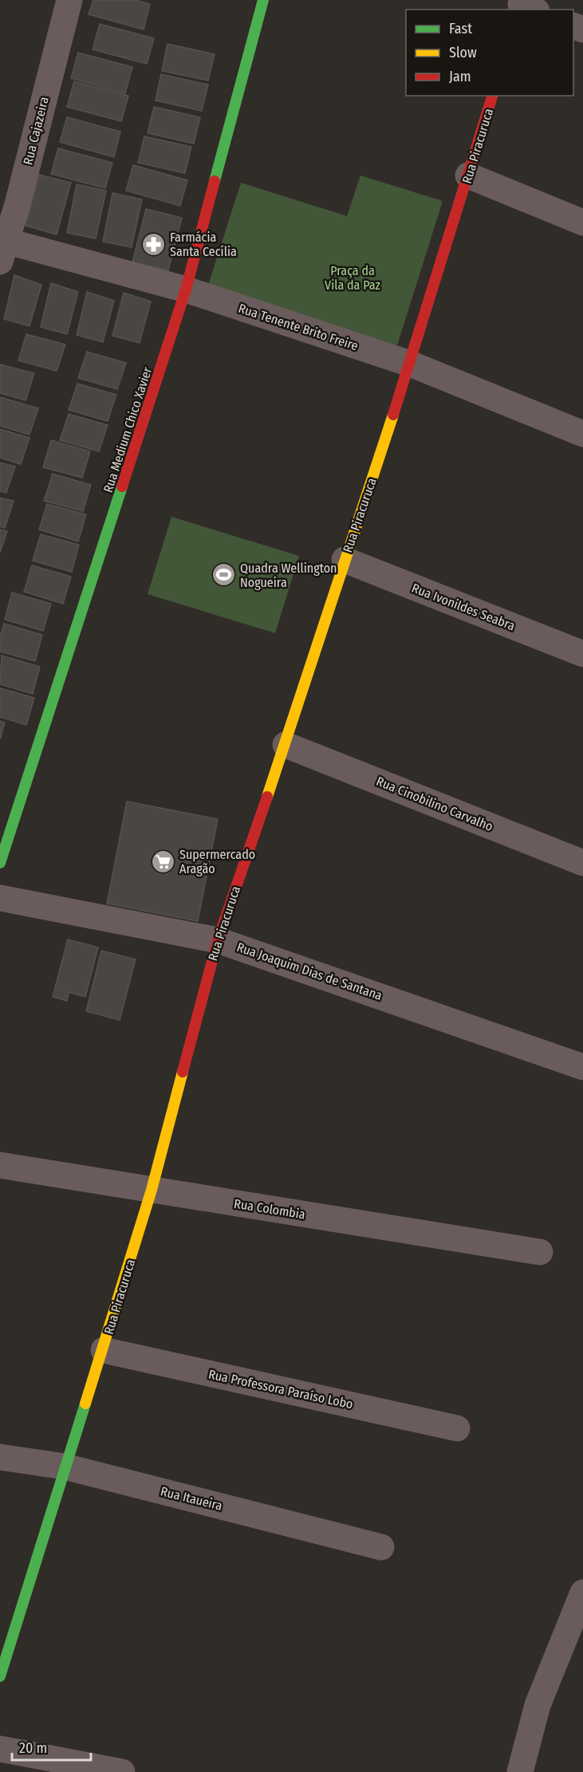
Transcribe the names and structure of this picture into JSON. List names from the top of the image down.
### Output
{
  "streets": {
    "street": [
      "Rua Cajazeira",
      "Rua Piracuruca",
      "Rua Tenente Brito Freire",
      "Rua Medium Chico Xavier",
      "Rua Ivonildes Seabra",
      "Rua Cinobilino Carvalho",
      "Rua Joaquim Dias de Santana",
      "Rua Colombia",
      "Rua Professora Paraíso Lobo",
      "Rua Itaueira"
    ]
  },
  "crossings": [
    ["Rua Cajazeira", "Rua Tenente Brito Freire"],
    ["Rua Piracuruca", "Rua Tenente Brito Freire"],
    ["Rua Piracuruca", "Rua Ivonildes Seabra"],
    ["Rua Piracuruca", "Rua Cinobilino Carvalho"],
    ["Rua Piracuruca", "Rua Joaquim Dias de Santana"],
    ["Rua Piracuruca", "Rua Colombia"],
    ["Rua Piracuruca", "Rua Professora Paraíso Lobo"],
    ["Rua Piracuruca", "Rua Itaueira"],
    ["Rua Tenente Brito Freire", "Rua Medium Chico Xavier"]
  ],
  "parks": ["Praça da Vila da Paz"],
  "places": {
    "pharmacy": ["Farmácia Santa Cecília"],
    "sports": ["Quadra Wellington Nogueira"],
    "supermarket": ["Supermercado Aragão"]
  },
  "legend": ["Fast", "Slow", "Jam"],
  "scale_bar": "20 m"
}
